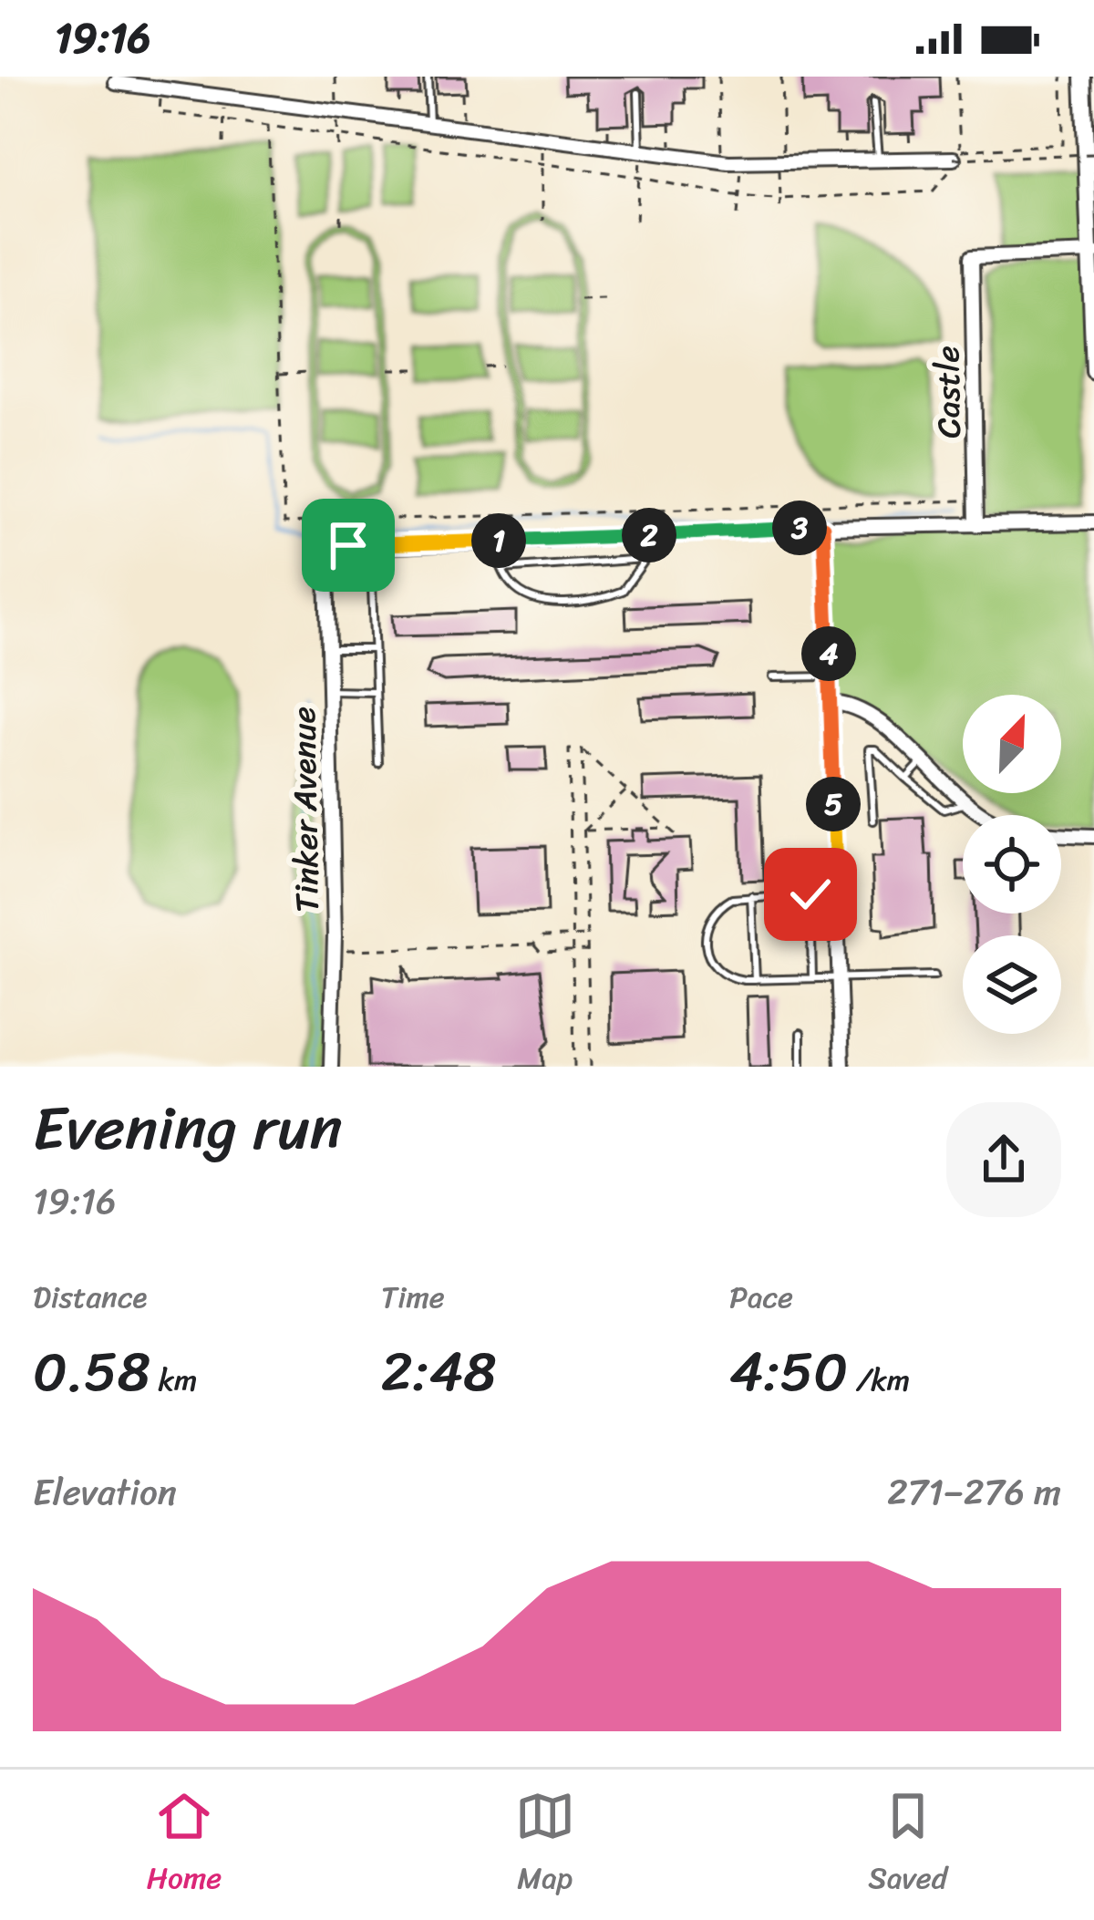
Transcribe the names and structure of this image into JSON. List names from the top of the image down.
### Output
{
  "streets": {
    "street": ["Castle", "Tinker Avenue"]
  },
  "north": "top right",
  "page": {
    "status": "19:16",
    "pins": [
      "3",
      "2",
      "1",
      "4",
      "5"
    ],
    "heading": ["Evening run", "19:16"],
    "stats": [
      ["Distance", "0.58 km"],
      ["Time", "2:48"],
      ["Pace", "4:50 /km"]
    ],
    "chart": ["Elevation", "271–276 m"],
    "tabs": ["Home", "Map", "Saved"]
  }
}
